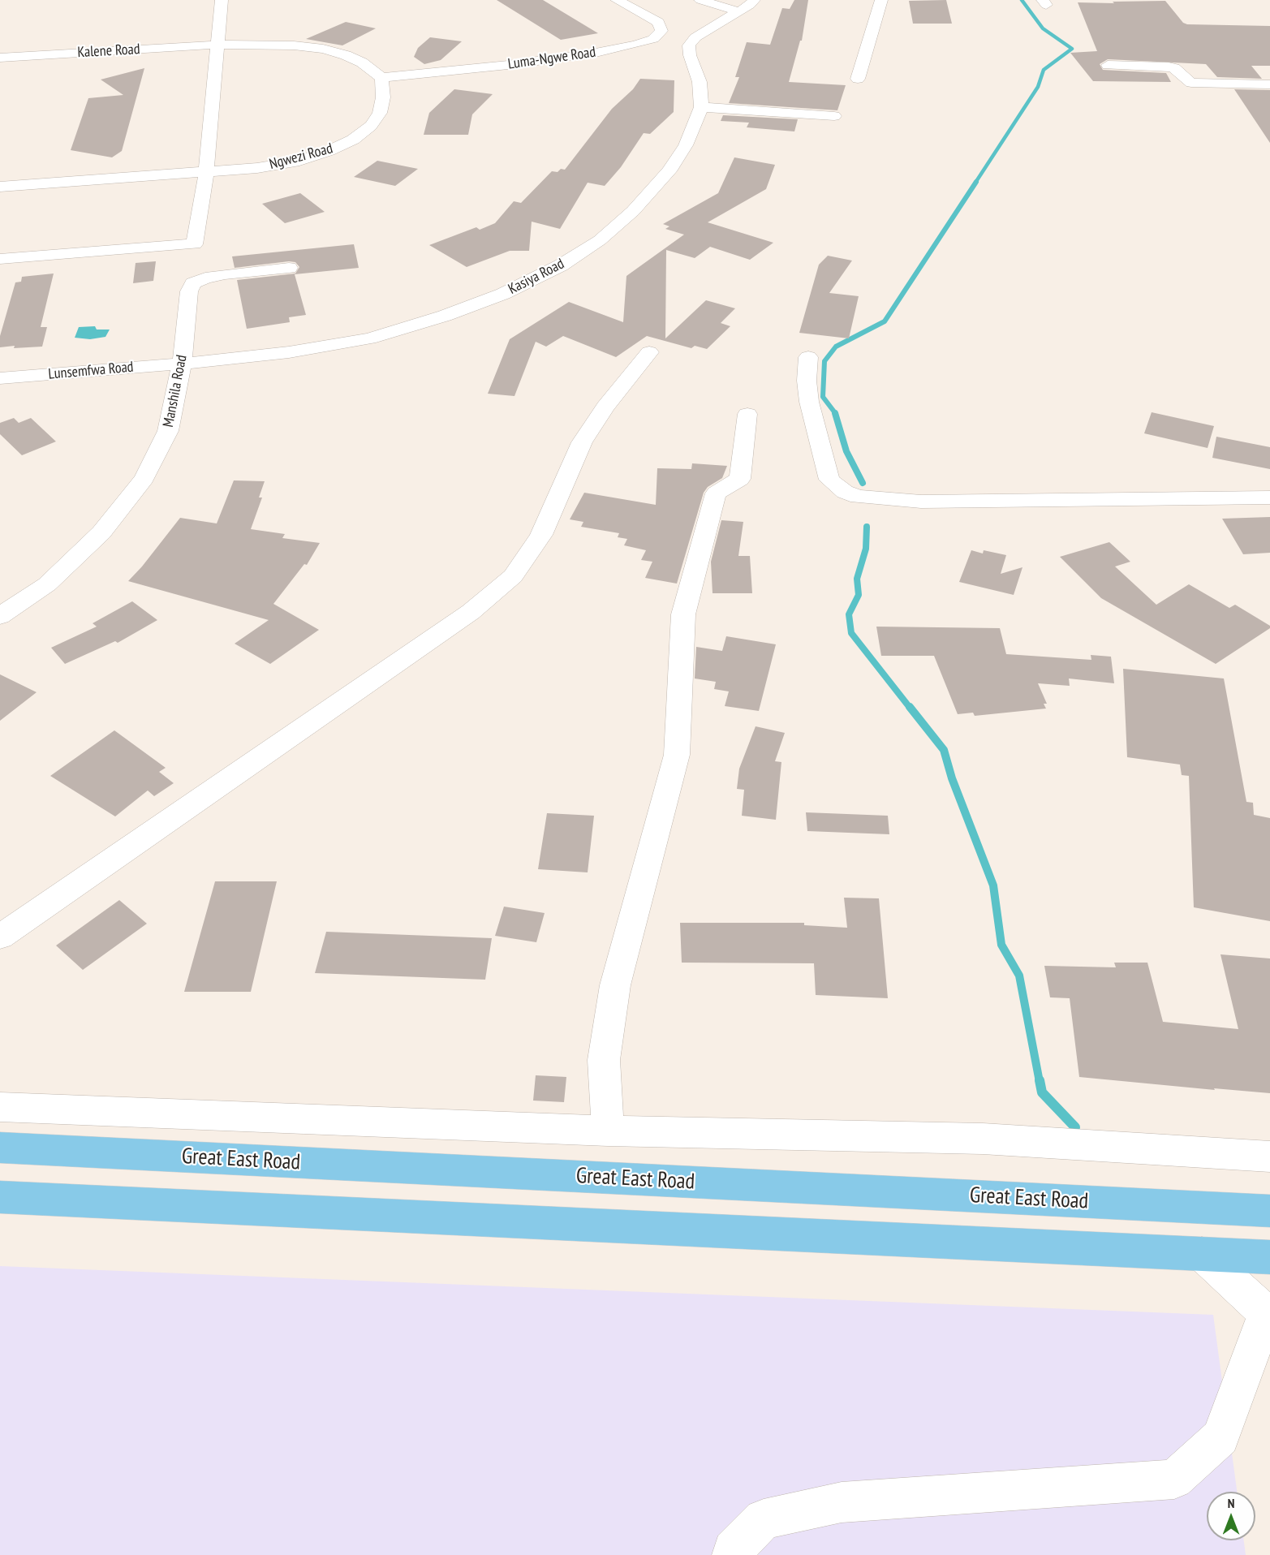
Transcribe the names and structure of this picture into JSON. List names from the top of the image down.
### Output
{
  "streets": {
    "main road": ["Great East Road"],
    "street": [
      "Kalene Road",
      "Luma-Ngwe Road",
      "Ngwezi Road",
      "Kasiya Road",
      "Lunsemfwa Road",
      "Manshila Road"
    ]
  },
  "crossings": [
    ["Luma-Ngwe Road", "Ngwezi Road"],
    ["Kasiya Road", "Lunsemfwa Road"],
    ["Kasiya Road", "Manshila Road"],
    ["Lunsemfwa Road", "Manshila Road"]
  ],
  "north": "top"
}
